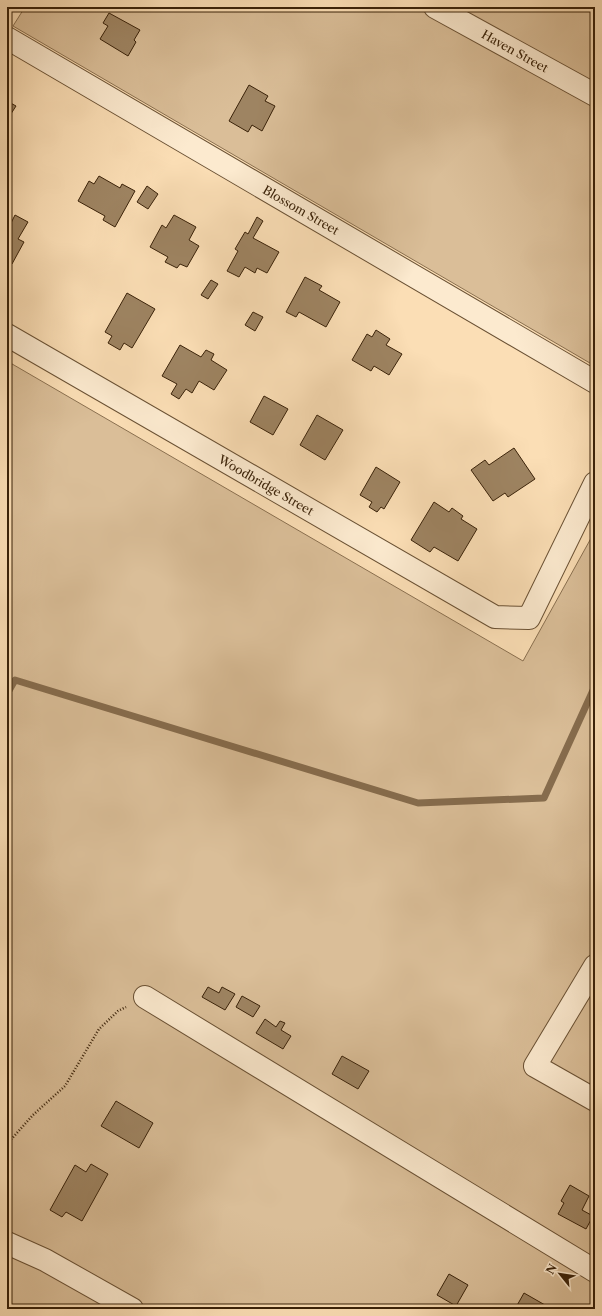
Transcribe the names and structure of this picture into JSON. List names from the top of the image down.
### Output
{
  "streets": {
    "street": ["Haven Street", "Blossom Street", "Woodbridge Street"]
  },
  "north": "top left"
}
